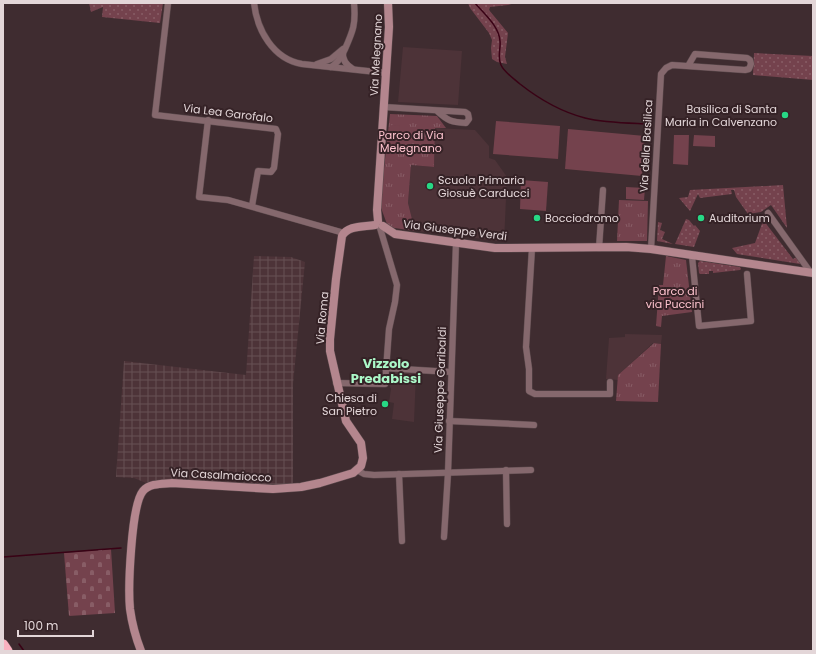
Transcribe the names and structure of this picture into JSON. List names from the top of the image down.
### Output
{
  "streets": {
    "street": [
      "Via Melegnano",
      "Via Lea Garofalo",
      "Via della Basilica",
      "Via Giuseppe Verdi",
      "Via Roma",
      "Via Giuseppe Garibaldi",
      "Via Casalmaiocco"
    ]
  },
  "crossings": [
    ["Via Melegnano", "Via Giuseppe Verdi"],
    ["Via della Basilica", "Via Giuseppe Verdi"],
    ["Via Giuseppe Verdi", "Via Giuseppe Garibaldi"],
    ["Via Roma", "Via Casalmaiocco"]
  ],
  "districts": ["Vizzolo Predabissi"],
  "parks": ["Parco di Via Melegnano", "Parco di via Puccini"],
  "places": [
    "Basilica di Santa Maria in Calvenzano",
    "Scuola Primaria Giosuè Carducci",
    "Bocciodromo",
    "Auditorium",
    "Chiesa di San Pietro"
  ],
  "scale_bar": "100 m"
}
